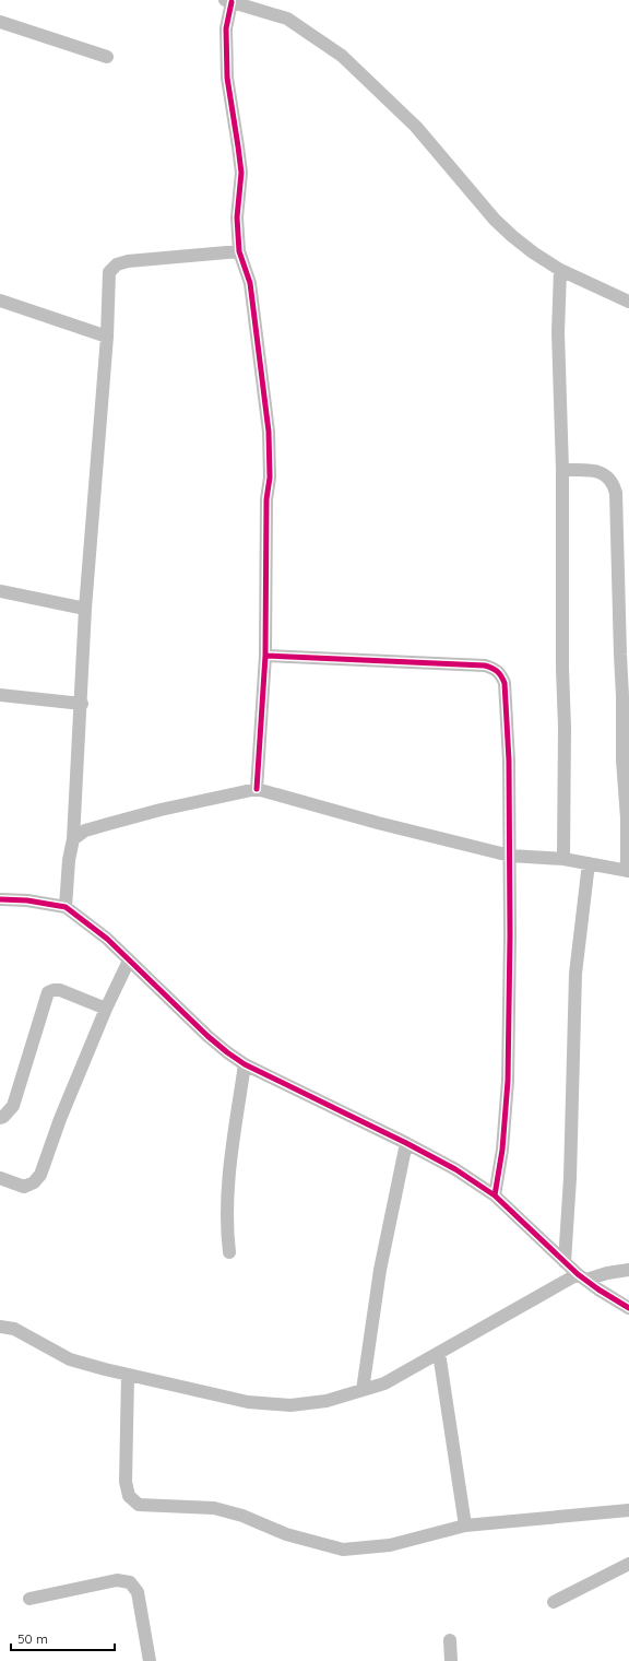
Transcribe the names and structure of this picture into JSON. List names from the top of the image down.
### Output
{
  "scale_bar": "50 m"
}
